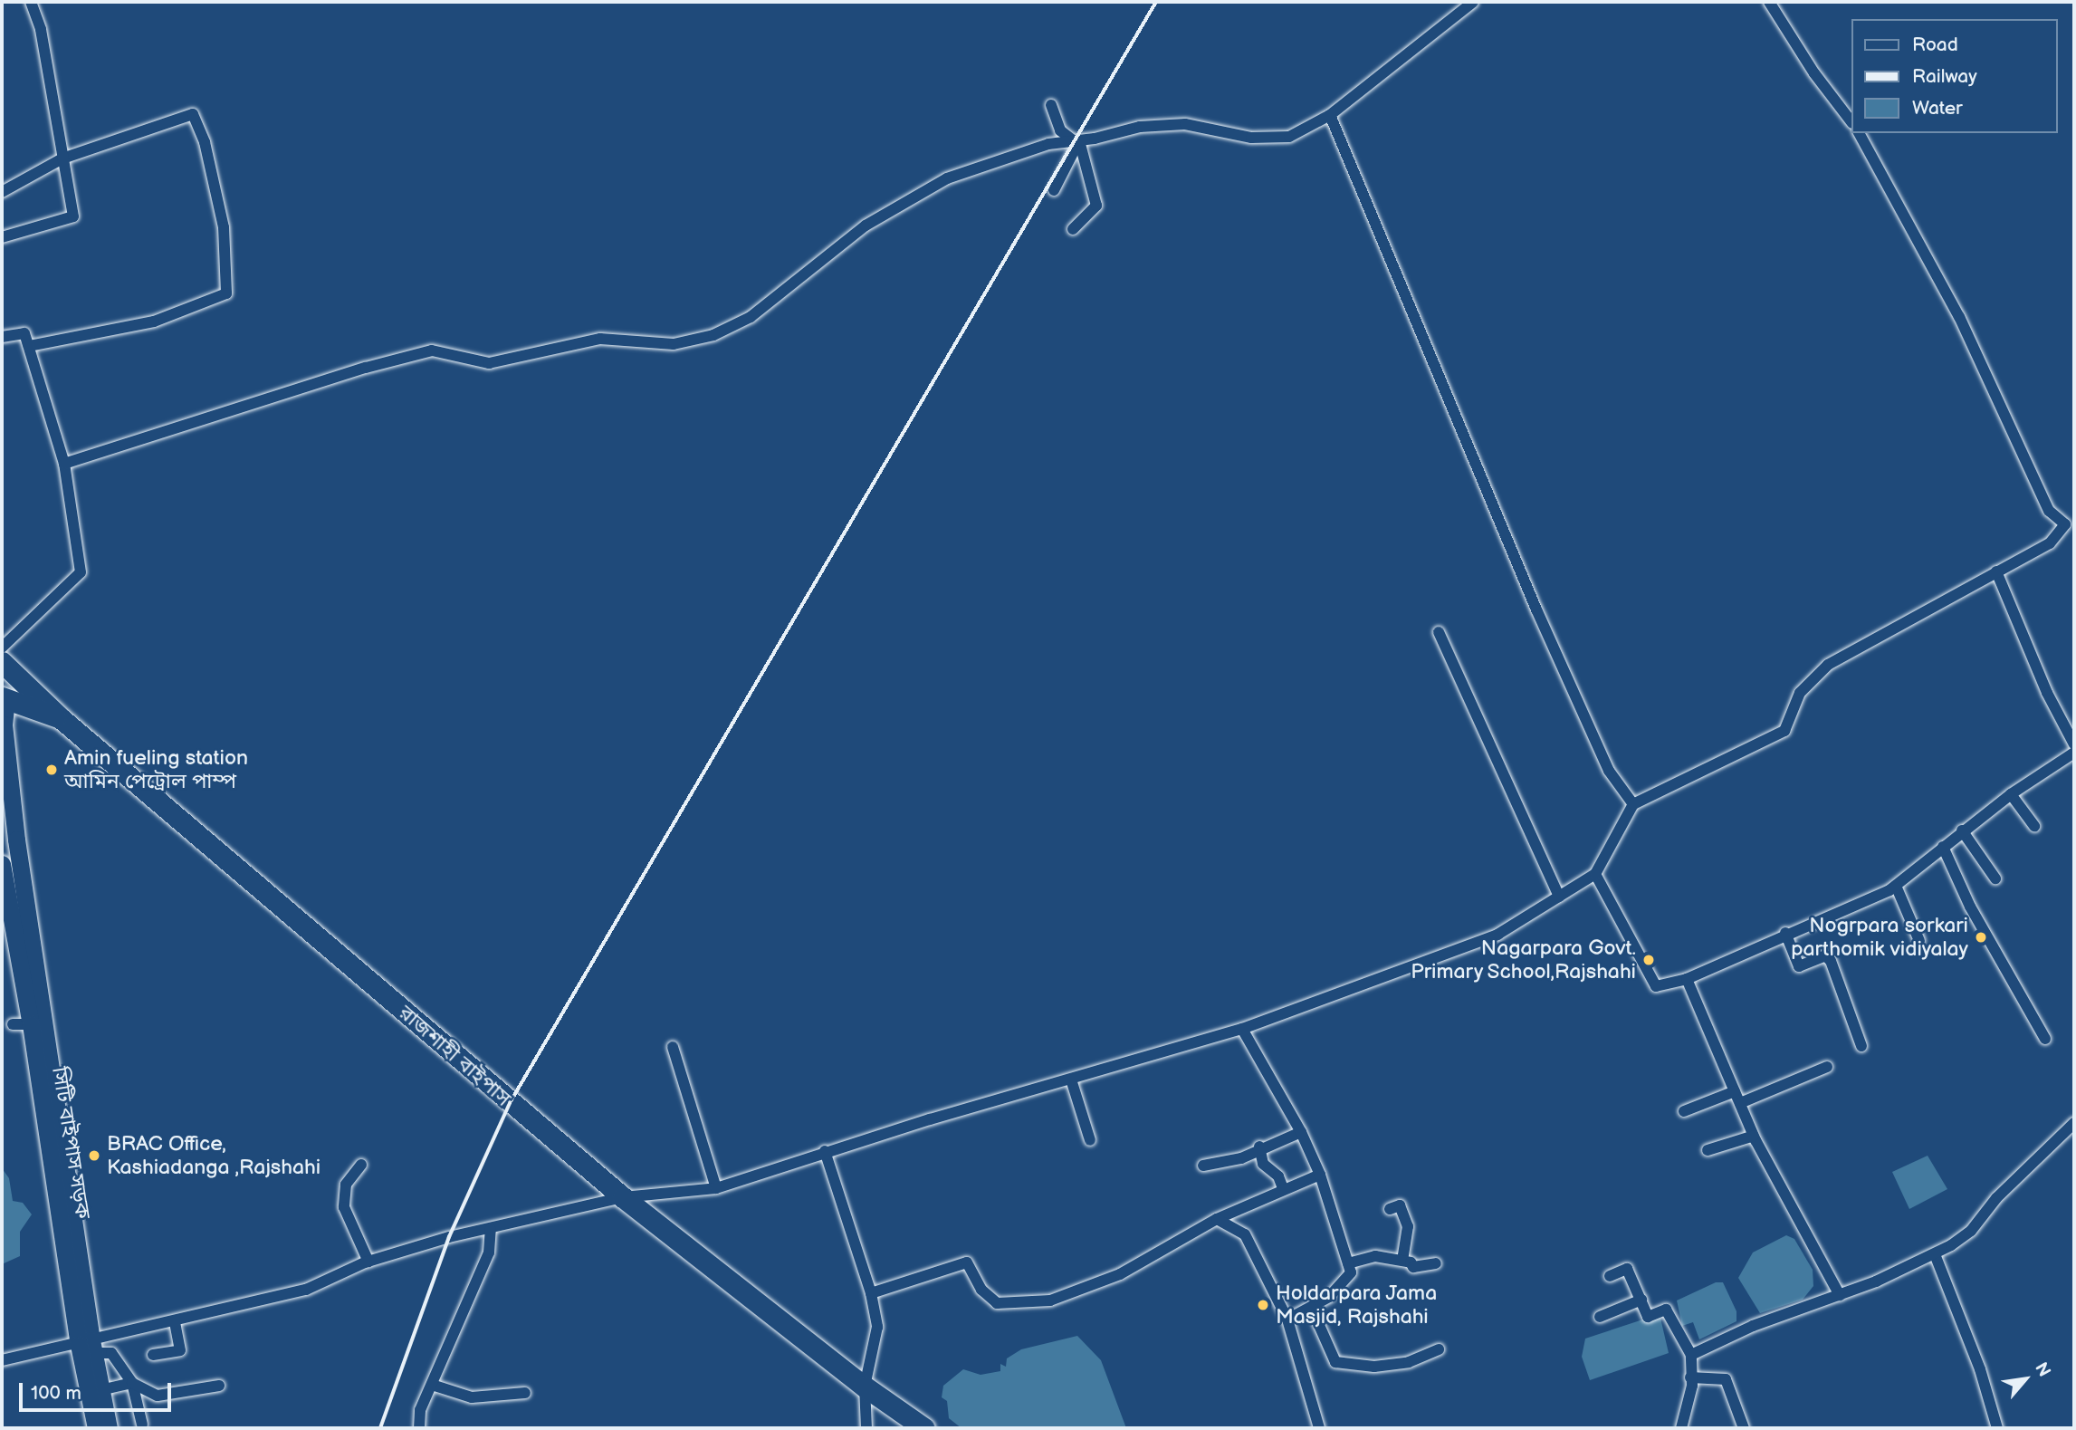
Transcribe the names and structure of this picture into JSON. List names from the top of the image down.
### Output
{
  "streets": {
    "highway": ["রাজশাহী বাইপাস"],
    "main road": ["সিটি বাইপাস সড়ক"]
  },
  "places": [
    "Amin fueling station আমিন পেট্রোল পাম্প",
    "Nogrpara sorkari parthomik vidiyalay",
    "Nagarpara Govt. Primary School,Rajshahi",
    "BRAC Office, Kashiadanga ,Rajshahi",
    "Holdarpara Jama Masjid, Rajshahi"
  ],
  "legend": ["Road", "Railway", "Water"],
  "scale_bar": "100 m",
  "north": "top right"
}
